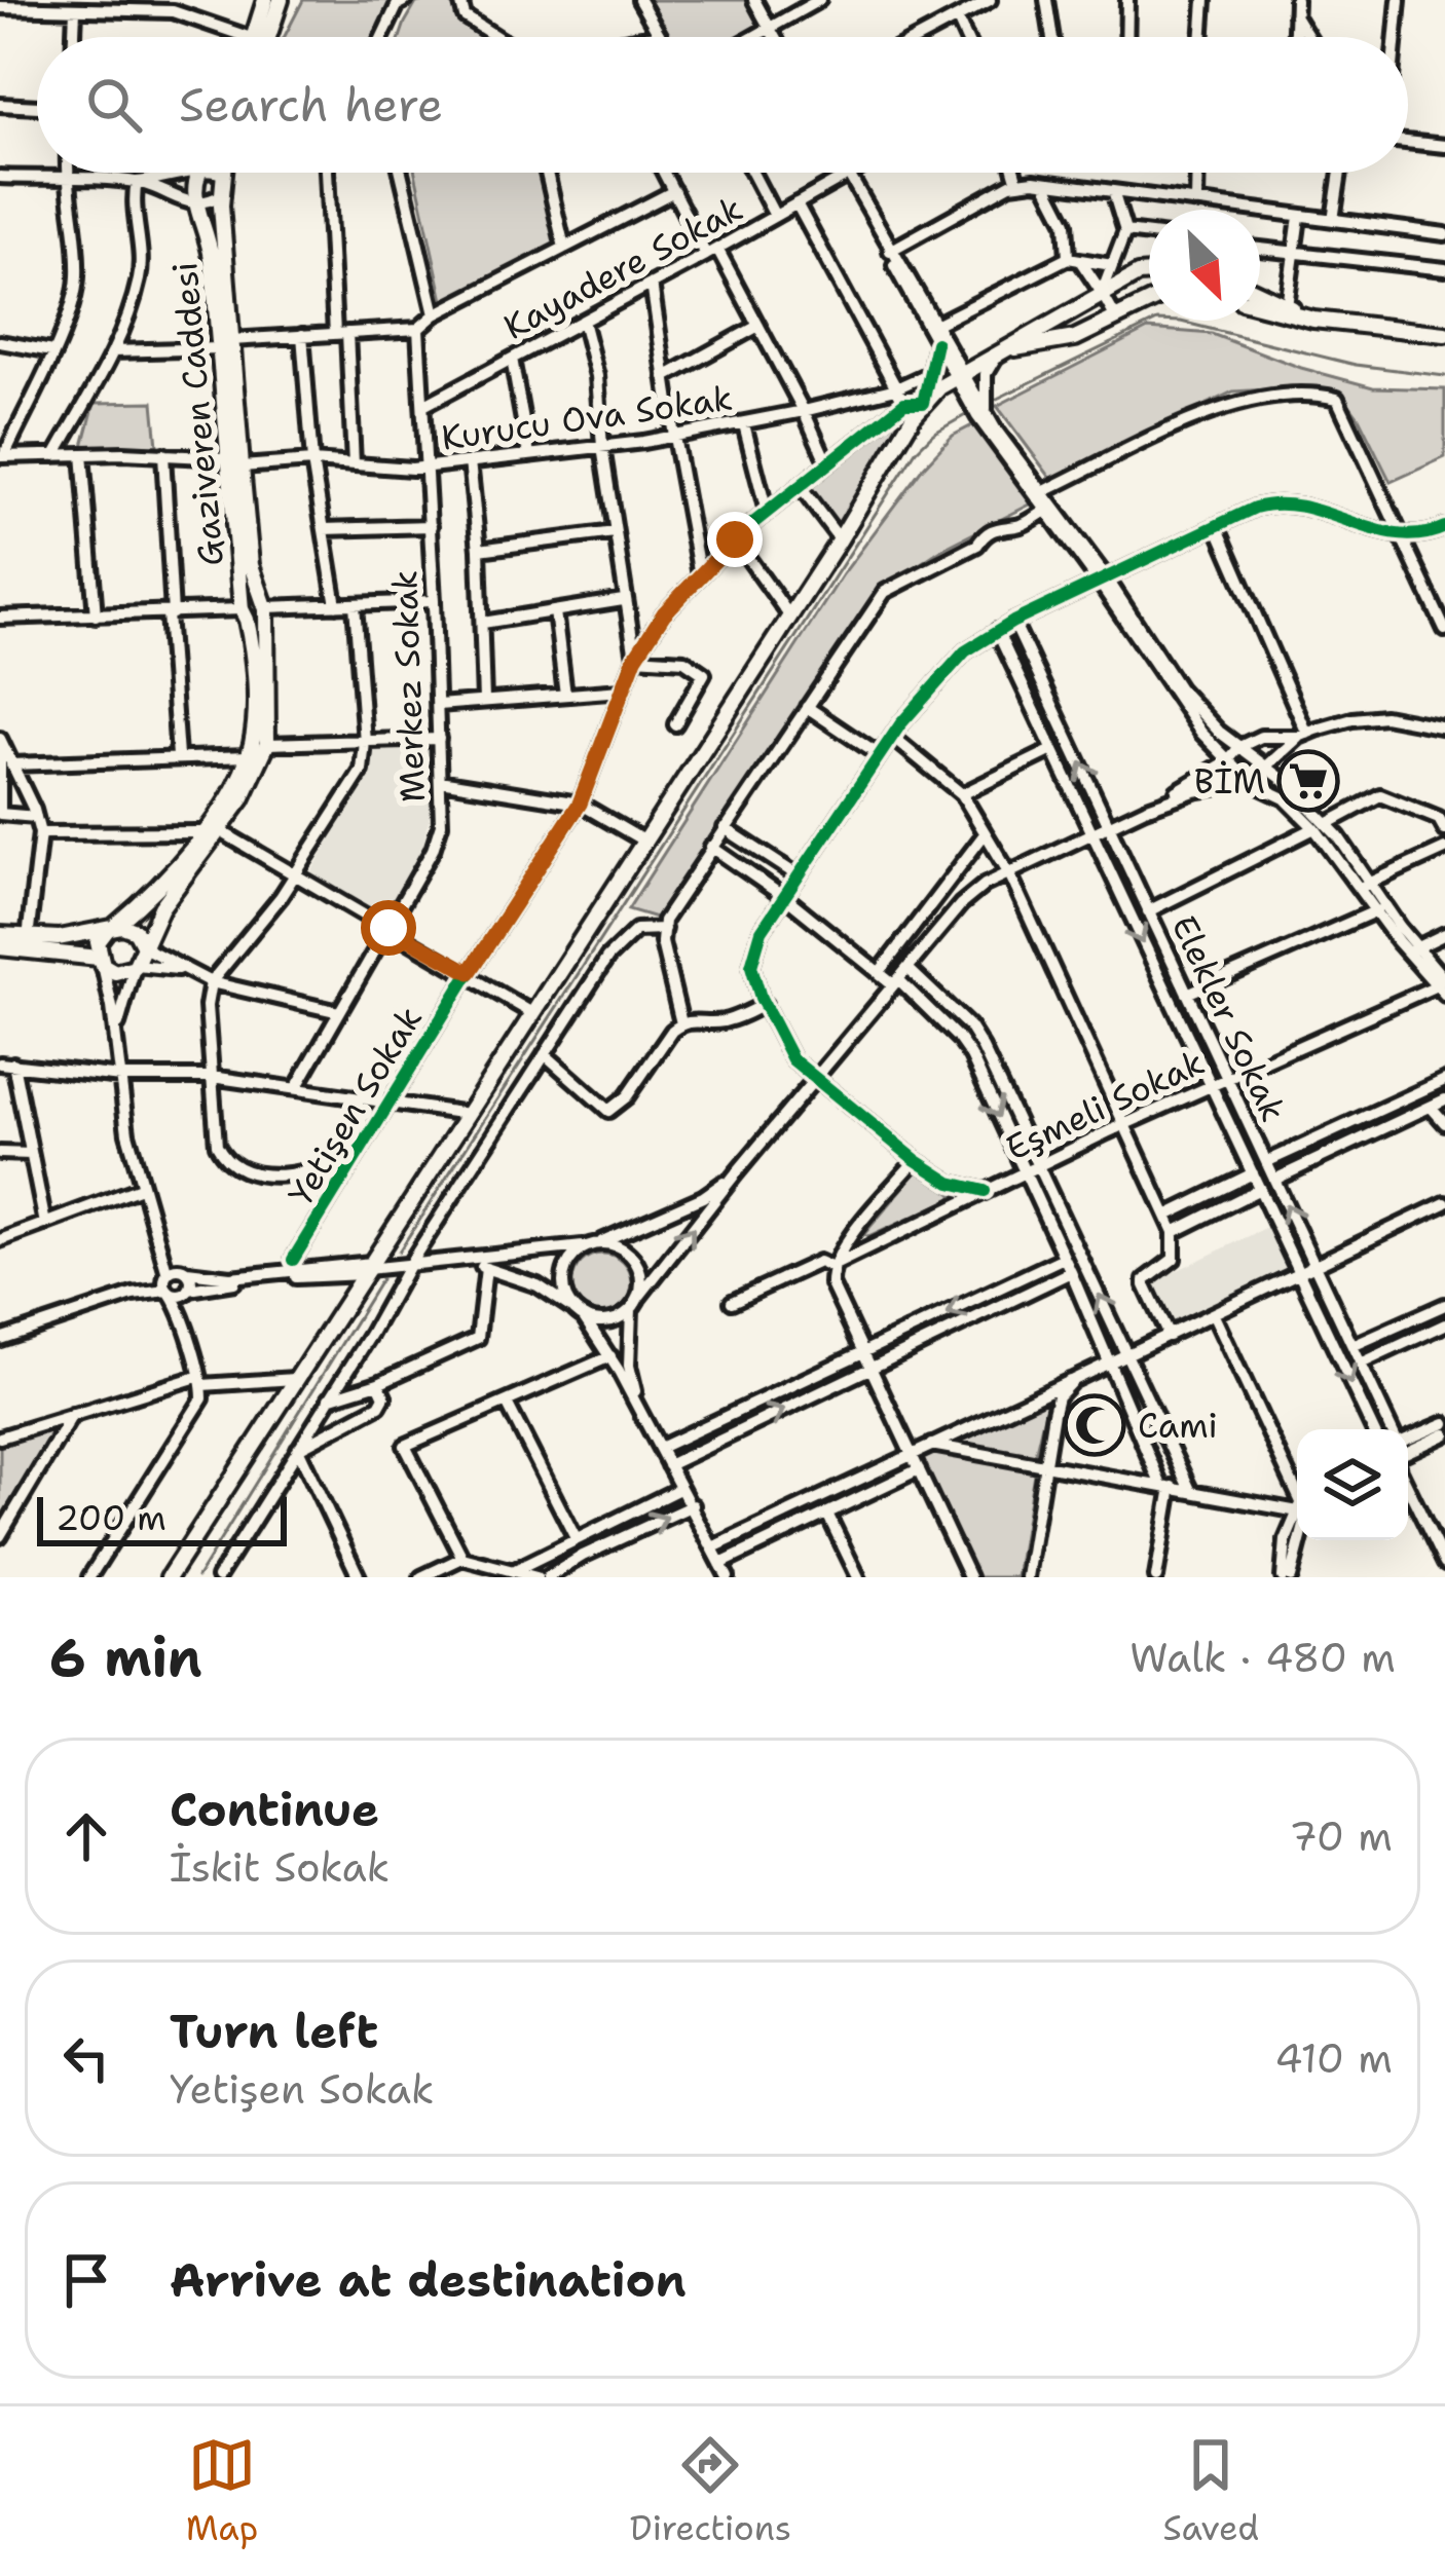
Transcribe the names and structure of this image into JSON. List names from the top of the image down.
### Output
{
  "streets": {
    "main road": ["Gaziveren Caddesi"],
    "street": [
      "Kayadere Sokak",
      "Kurucu Ova Sokak",
      "Merkez Sokak",
      "Elekler Sokak",
      "Eşmeli Sokak",
      "Yetişen Sokak"
    ]
  },
  "crossings": [
    ["Kayadere Sokak", "Merkez Sokak"],
    ["Gaziveren Caddesi", "Kurucu Ova Sokak"],
    ["Kurucu Ova Sokak", "Merkez Sokak"],
    ["Elekler Sokak", "Eşmeli Sokak"]
  ],
  "places": {
    "supermarket": ["BİM"],
    "mosque": ["Cami"]
  },
  "scale_bar": "200 m",
  "north": "bottom right",
  "page": {
    "search": "Search here",
    "scale": "200 m",
    "heading": ["6 min", "Walk · 480 m"],
    "list": [
      ["Continue", "İskit Sokak", "70 m"],
      ["Turn left", "Yetişen Sokak", "410 m"],
      "Arrive at destination"
    ],
    "nav": ["Map", "Directions", "Saved"]
  }
}
